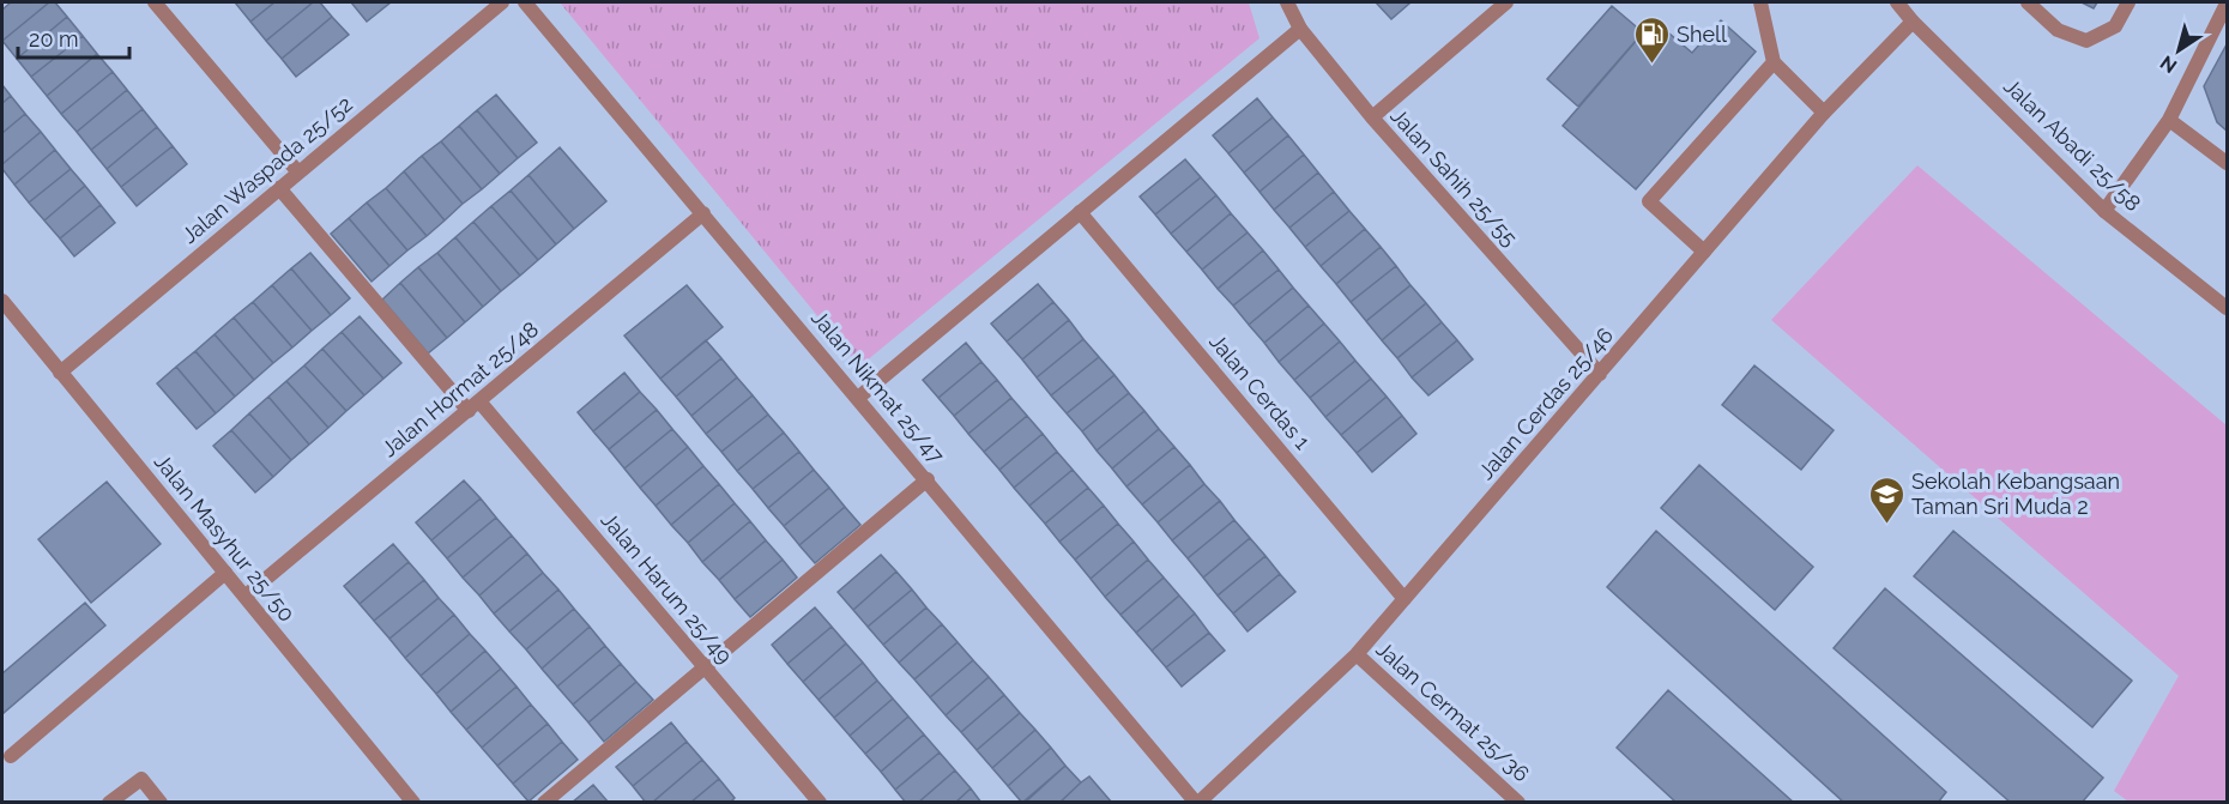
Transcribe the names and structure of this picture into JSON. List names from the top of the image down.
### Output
{
  "streets": {
    "street": [
      "Jalan Abadi 25/58",
      "Jalan Waspada 25/52",
      "Jalan Sahih 25/55",
      "Jalan Nikmat 25/47",
      "Jalan Hormat 25/48",
      "Jalan Cerdas 1",
      "Jalan Cerdas 25/46",
      "Jalan Masyhur 25/50",
      "Jalan Harum 25/49",
      "Jalan Cermat 25/36"
    ]
  },
  "crossings": [
    ["Jalan Abadi 25/58", "Jalan Cerdas 25/46"],
    ["Jalan Waspada 25/52", "Jalan Masyhur 25/50"],
    ["Jalan Waspada 25/52", "Jalan Harum 25/49"],
    ["Jalan Sahih 25/55", "Jalan Cerdas 25/46"],
    ["Jalan Nikmat 25/47", "Jalan Hormat 25/48"],
    ["Jalan Nikmat 25/47", "Jalan Cerdas 25/46"],
    ["Jalan Hormat 25/48", "Jalan Masyhur 25/50"],
    ["Jalan Hormat 25/48", "Jalan Harum 25/49"],
    ["Jalan Cerdas 1", "Jalan Cerdas 25/46"],
    ["Jalan Cerdas 25/46", "Jalan Cermat 25/36"]
  ],
  "places": {
    "fuel station": ["Shell"],
    "school or university": ["Sekolah Kebangsaan Taman Sri Muda 2"]
  },
  "scale_bar": "20 m",
  "north": "bottom left"
}
